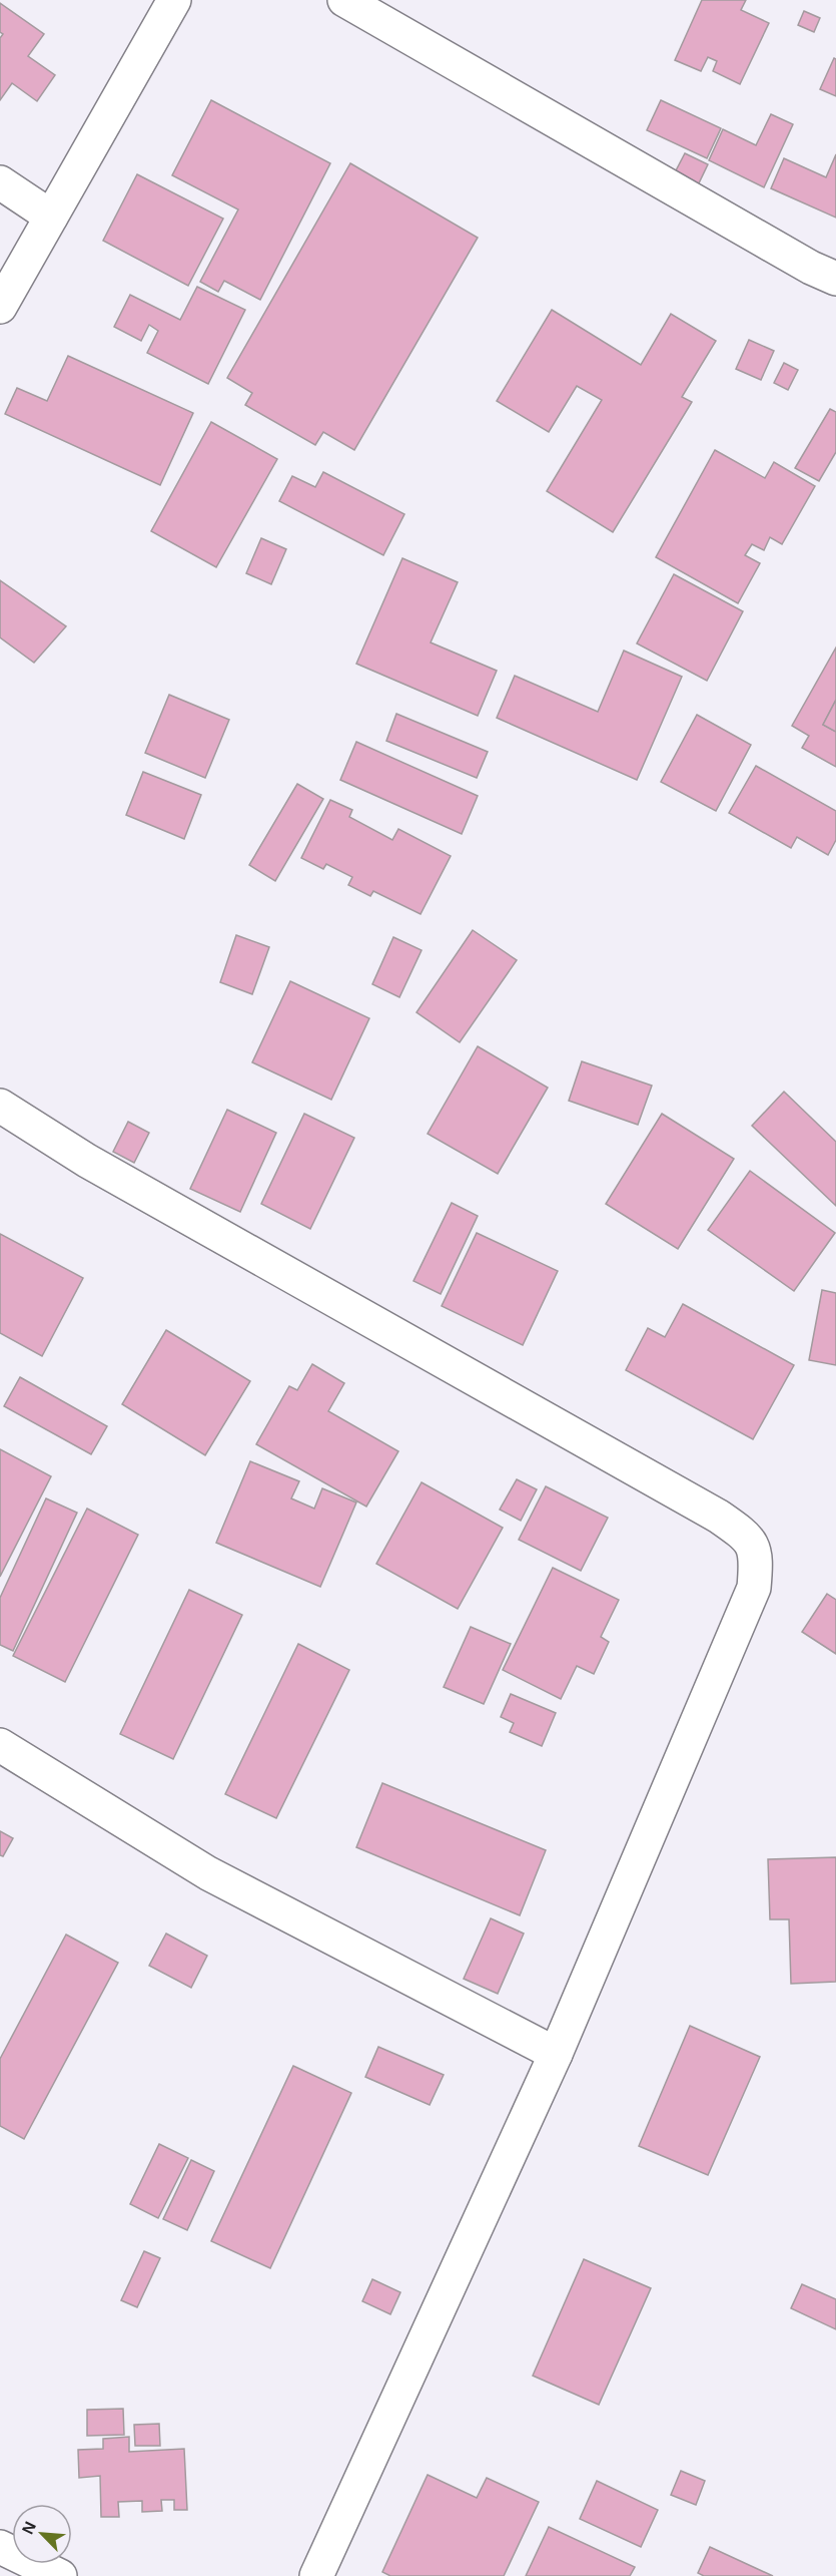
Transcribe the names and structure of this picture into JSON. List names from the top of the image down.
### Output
{
  "north": "top left"
}
